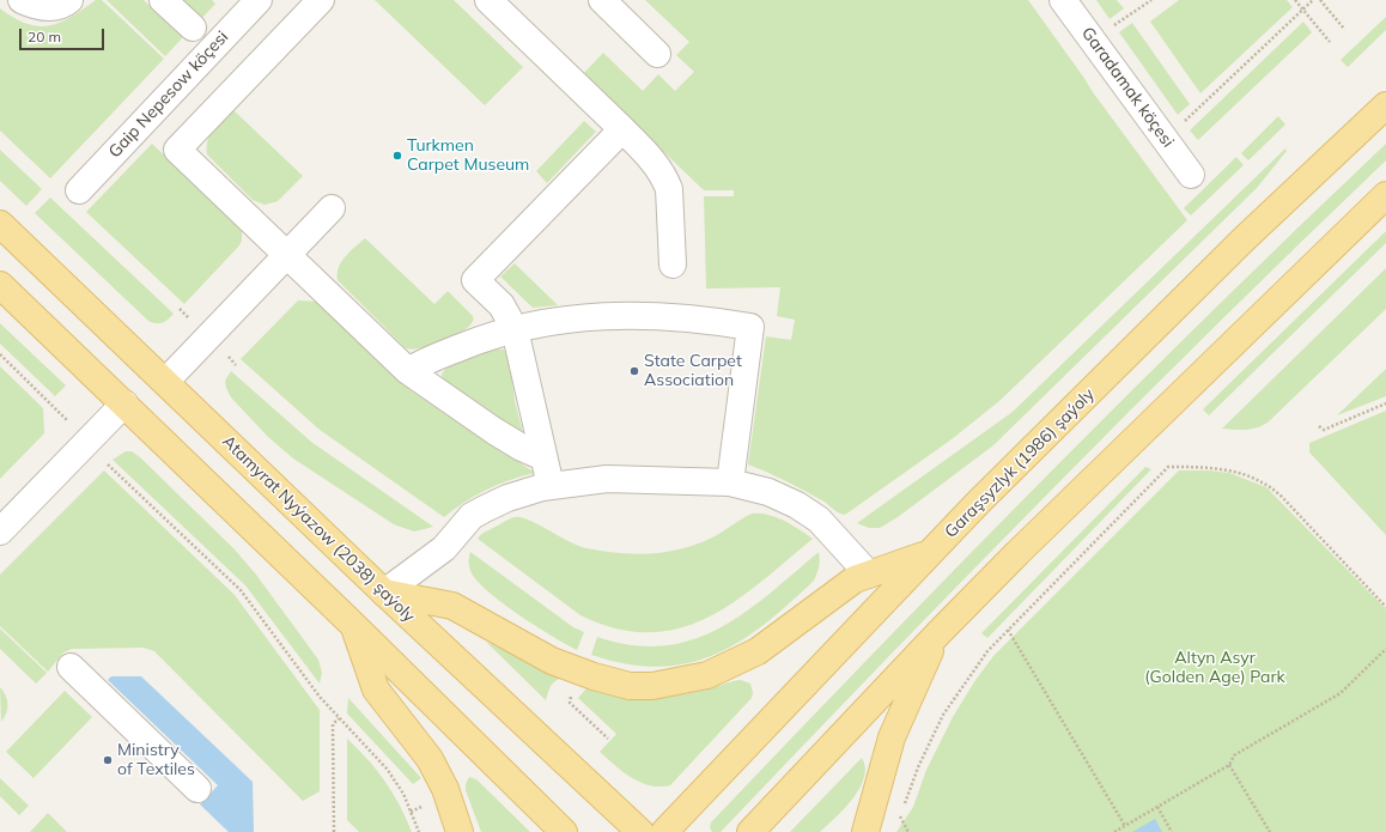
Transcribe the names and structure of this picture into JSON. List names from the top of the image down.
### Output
{
  "streets": {
    "main road": ["Garaşsyzlyk (1986) şaýoly", "Atamyrat Nyýazow (2038) şaýoly"],
    "street": ["Garadamak köçesi", "Gaip Nepesow köçesi"]
  },
  "parks": ["Altyn Asyr (Golden Age) Park"],
  "places": ["Turkmen Carpet Museum", "State Carpet Association", "Ministry of Textiles"],
  "scale_bar": "20 m"
}
